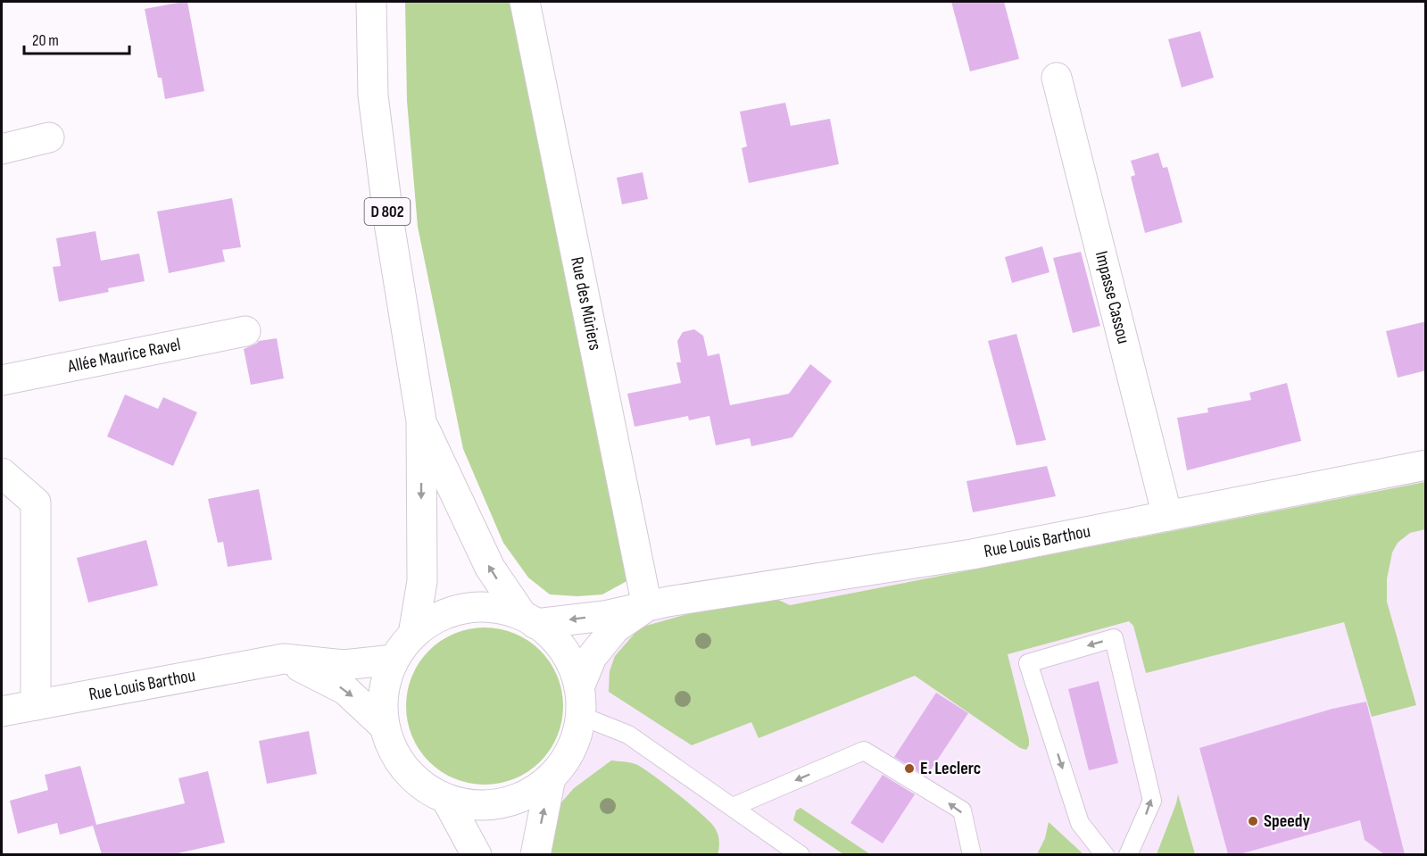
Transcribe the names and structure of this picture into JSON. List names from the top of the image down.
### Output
{
  "streets": {
    "street": [
      "D 802",
      "Impasse Cassou",
      "Rue des Mûriers",
      "Allée Maurice Ravel",
      "Rue Louis Barthou"
    ]
  },
  "crossings": [
    ["D 802", "Rue Louis Barthou"],
    ["Impasse Cassou", "Rue Louis Barthou"],
    ["Rue des Mûriers", "Rue Louis Barthou"]
  ],
  "places": ["E. Leclerc", "Speedy"],
  "scale_bar": "20 m"
}
